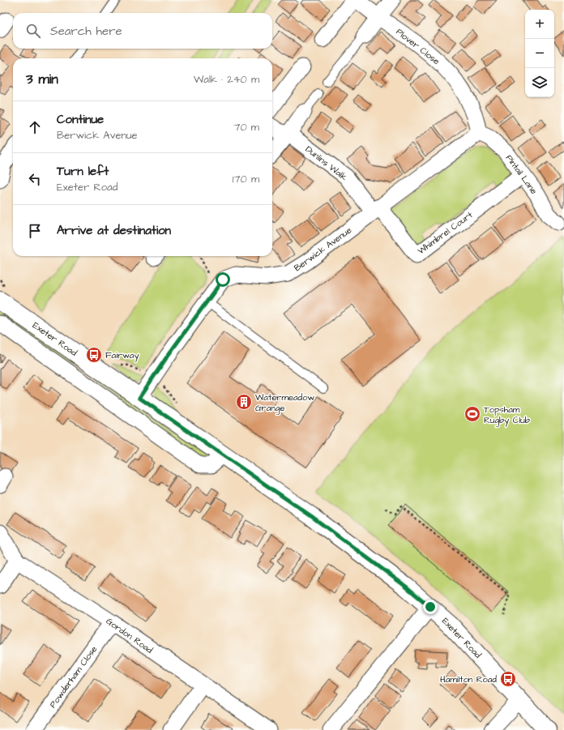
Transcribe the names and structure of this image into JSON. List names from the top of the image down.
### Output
{
  "streets": {
    "street": [
      "Plover Close",
      "Dunlins Walk",
      "Pintail Lane",
      "Whimbrel Court",
      "Berwick Avenue",
      "Exeter Road",
      "Gordon Road",
      "Powderham Close"
    ]
  },
  "crossings": [
    ["Plover Close", "Pintail Lane"],
    ["Plover Close", "Berwick Avenue"],
    ["Dunlins Walk", "Whimbrel Court"],
    ["Dunlins Walk", "Berwick Avenue"],
    ["Pintail Lane", "Whimbrel Court"],
    ["Pintail Lane", "Berwick Avenue"],
    ["Whimbrel Court", "Berwick Avenue"],
    ["Berwick Avenue", "Exeter Road"],
    ["Gordon Road", "Powderham Close"]
  ],
  "places": {
    "bus stop": ["Fairway", "Hamilton Road"],
    "building": ["Watermeadow Grange"],
    "sports": ["Topsham Rugby Club"]
  },
  "page": {
    "map_buttons": ["+", "−"],
    "search": "Search here",
    "heading": ["3 min", "Walk · 240 m"],
    "list": [
      ["Continue", "Berwick Avenue", "70 m"],
      ["Turn left", "Exeter Road", "170 m"],
      "Arrive at destination"
    ]
  }
}
